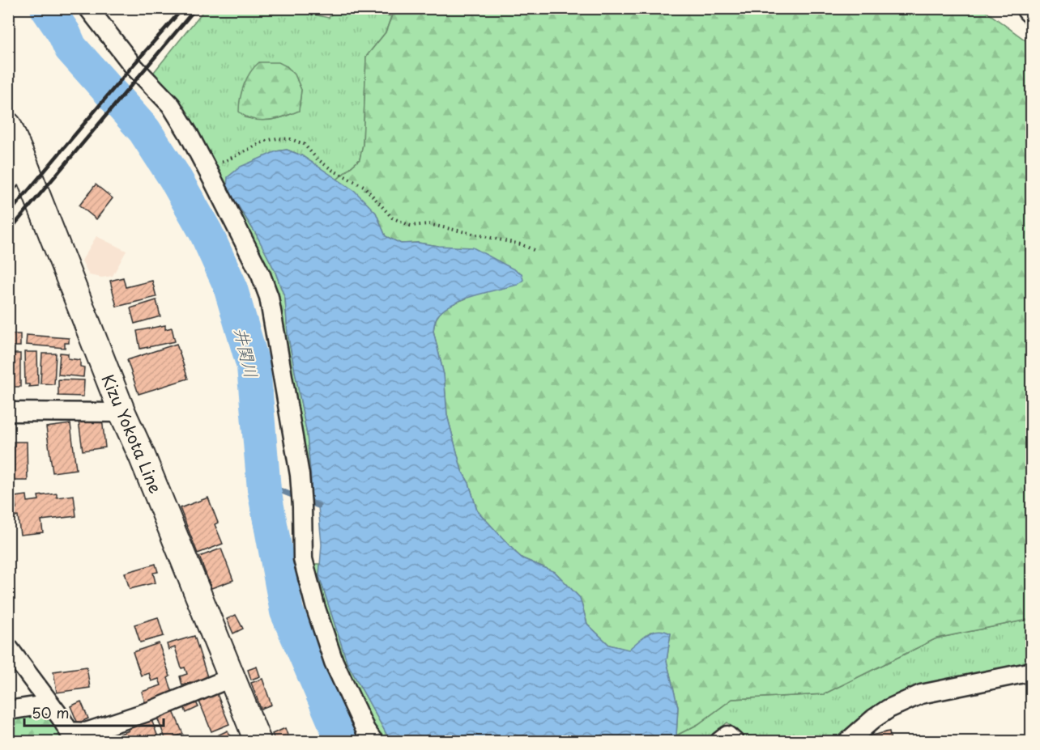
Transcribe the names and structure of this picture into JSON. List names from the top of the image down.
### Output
{
  "streets": {
    "main road": ["Kizu Yokota Line"]
  },
  "water": ["井関川"],
  "scale_bar": "50 m"
}
